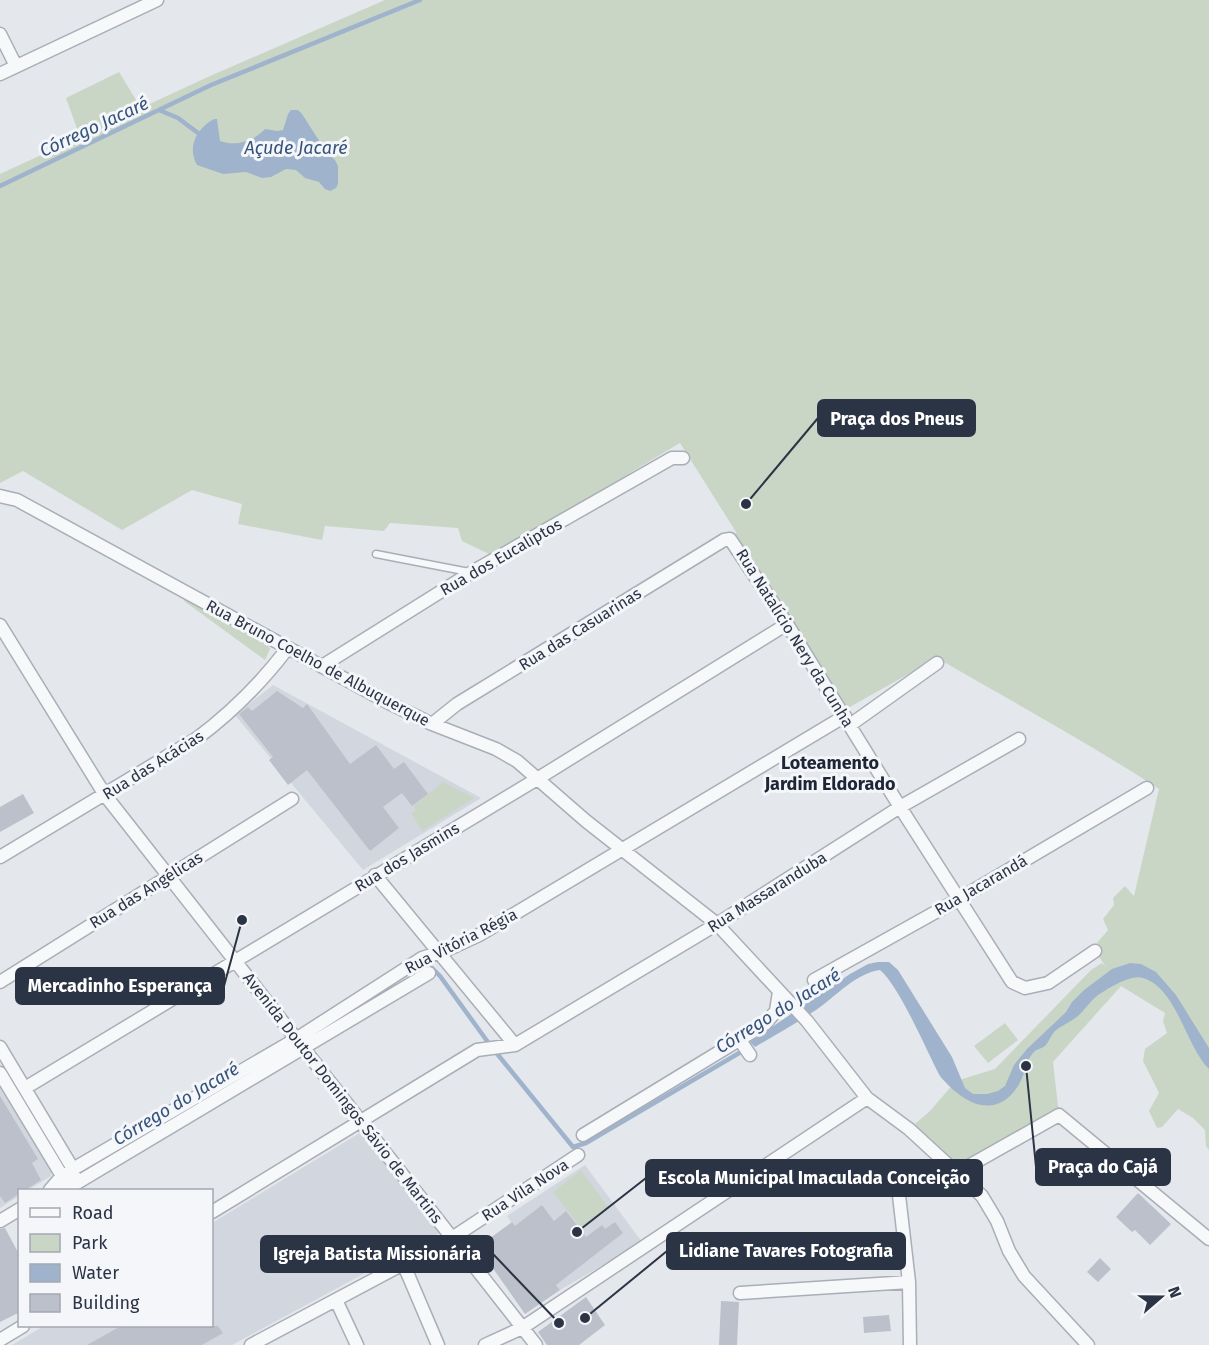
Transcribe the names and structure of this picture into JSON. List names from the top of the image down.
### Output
{
  "streets": {
    "street": [
      "Rua dos Eucaliptos",
      "Rua das Casuarinas",
      "Rua Natalício Nery da Cunha",
      "Rua Bruno Coelho de Albuquerque",
      "Rua das Acácias",
      "Rua dos Jasmins",
      "Rua Jacarandá",
      "Rua das Angélicas",
      "Rua Massaranduba",
      "Rua Vitória Régia",
      "Avenida Doutor Domingos Sávio de Martins",
      "Rua Vila Nova"
    ]
  },
  "crossings": [
    ["Rua dos Eucaliptos", "Rua Bruno Coelho de Albuquerque"],
    ["Rua das Casuarinas", "Rua Natalício Nery da Cunha"],
    ["Rua das Casuarinas", "Rua Bruno Coelho de Albuquerque"],
    ["Rua Natalício Nery da Cunha", "Rua dos Jasmins"],
    ["Rua Natalício Nery da Cunha", "Rua Jacarandá"],
    ["Rua Natalício Nery da Cunha", "Rua Massaranduba"],
    ["Rua Natalício Nery da Cunha", "Rua Vitória Régia"],
    ["Rua Bruno Coelho de Albuquerque", "Rua das Acácias"],
    ["Rua Bruno Coelho de Albuquerque", "Rua dos Jasmins"],
    ["Rua Bruno Coelho de Albuquerque", "Rua Massaranduba"],
    ["Rua Bruno Coelho de Albuquerque", "Rua Vitória Régia"],
    ["Rua das Acácias", "Avenida Doutor Domingos Sávio de Martins"],
    ["Rua dos Jasmins", "Avenida Doutor Domingos Sávio de Martins"],
    ["Rua das Angélicas", "Avenida Doutor Domingos Sávio de Martins"],
    ["Rua Vitória Régia", "Avenida Doutor Domingos Sávio de Martins"],
    ["Avenida Doutor Domingos Sávio de Martins", "Rua Vila Nova"]
  ],
  "districts": ["Loteamento Jardim Eldorado"],
  "water": ["Córrego Jacaré", "Açude Jacaré", "Córrego do Jacaré"],
  "places": [
    "Praça dos Pneus",
    "Mercadinho Esperança",
    "Praça do Cajá",
    "Escola Municipal Imaculada Conceição",
    "Lidiane Tavares Fotografia",
    "Igreja Batista Missionária"
  ],
  "legend": [
    "Road",
    "Park",
    "Water",
    "Building"
  ],
  "north": "right"
}
